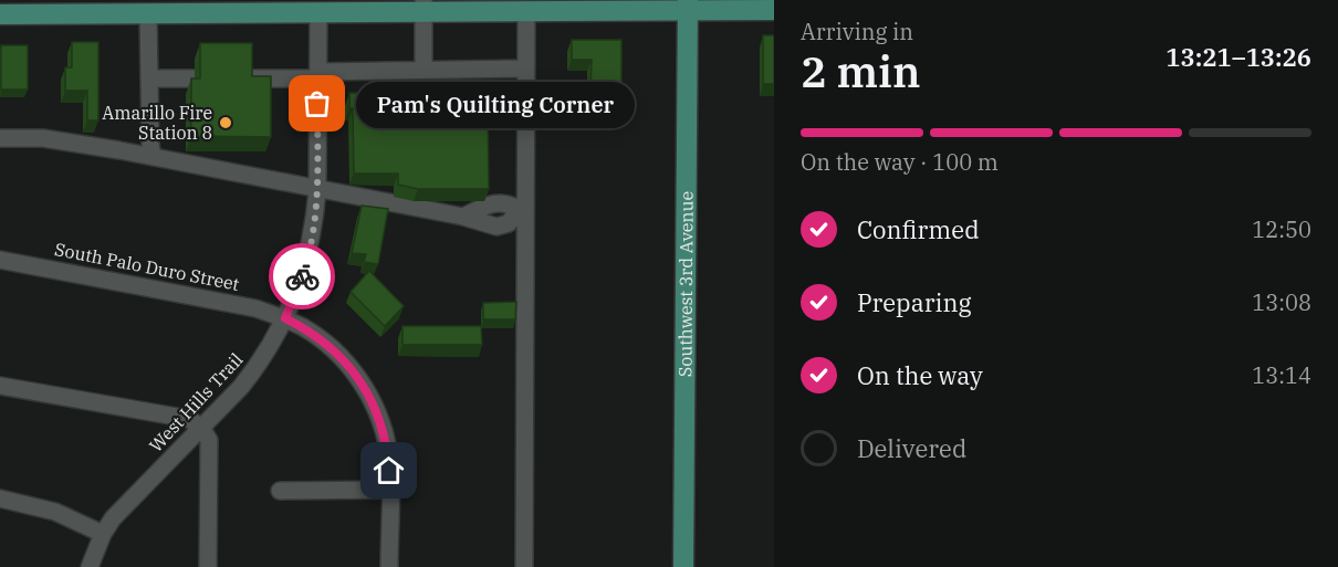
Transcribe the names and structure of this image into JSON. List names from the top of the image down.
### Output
{
  "streets": {
    "main road": ["Southwest 3rd Avenue"],
    "street": ["South Palo Duro Street", "West Hills Trail"]
  },
  "crossings": [
    ["South Palo Duro Street", "West Hills Trail"]
  ],
  "places": ["Pam's Quilting Corner", "Amarillo Fire Station 8"],
  "page": {
    "heading": ["2 min", "Arriving in", "13:21–13:26"],
    "bubble": "Pam's Quilting Corner",
    "bar": "On the way · 100 m",
    "list": [
      ["Confirmed", "12:50"],
      ["Preparing", "13:08"],
      ["On the way", "13:14"],
      "Delivered"
    ]
  }
}
